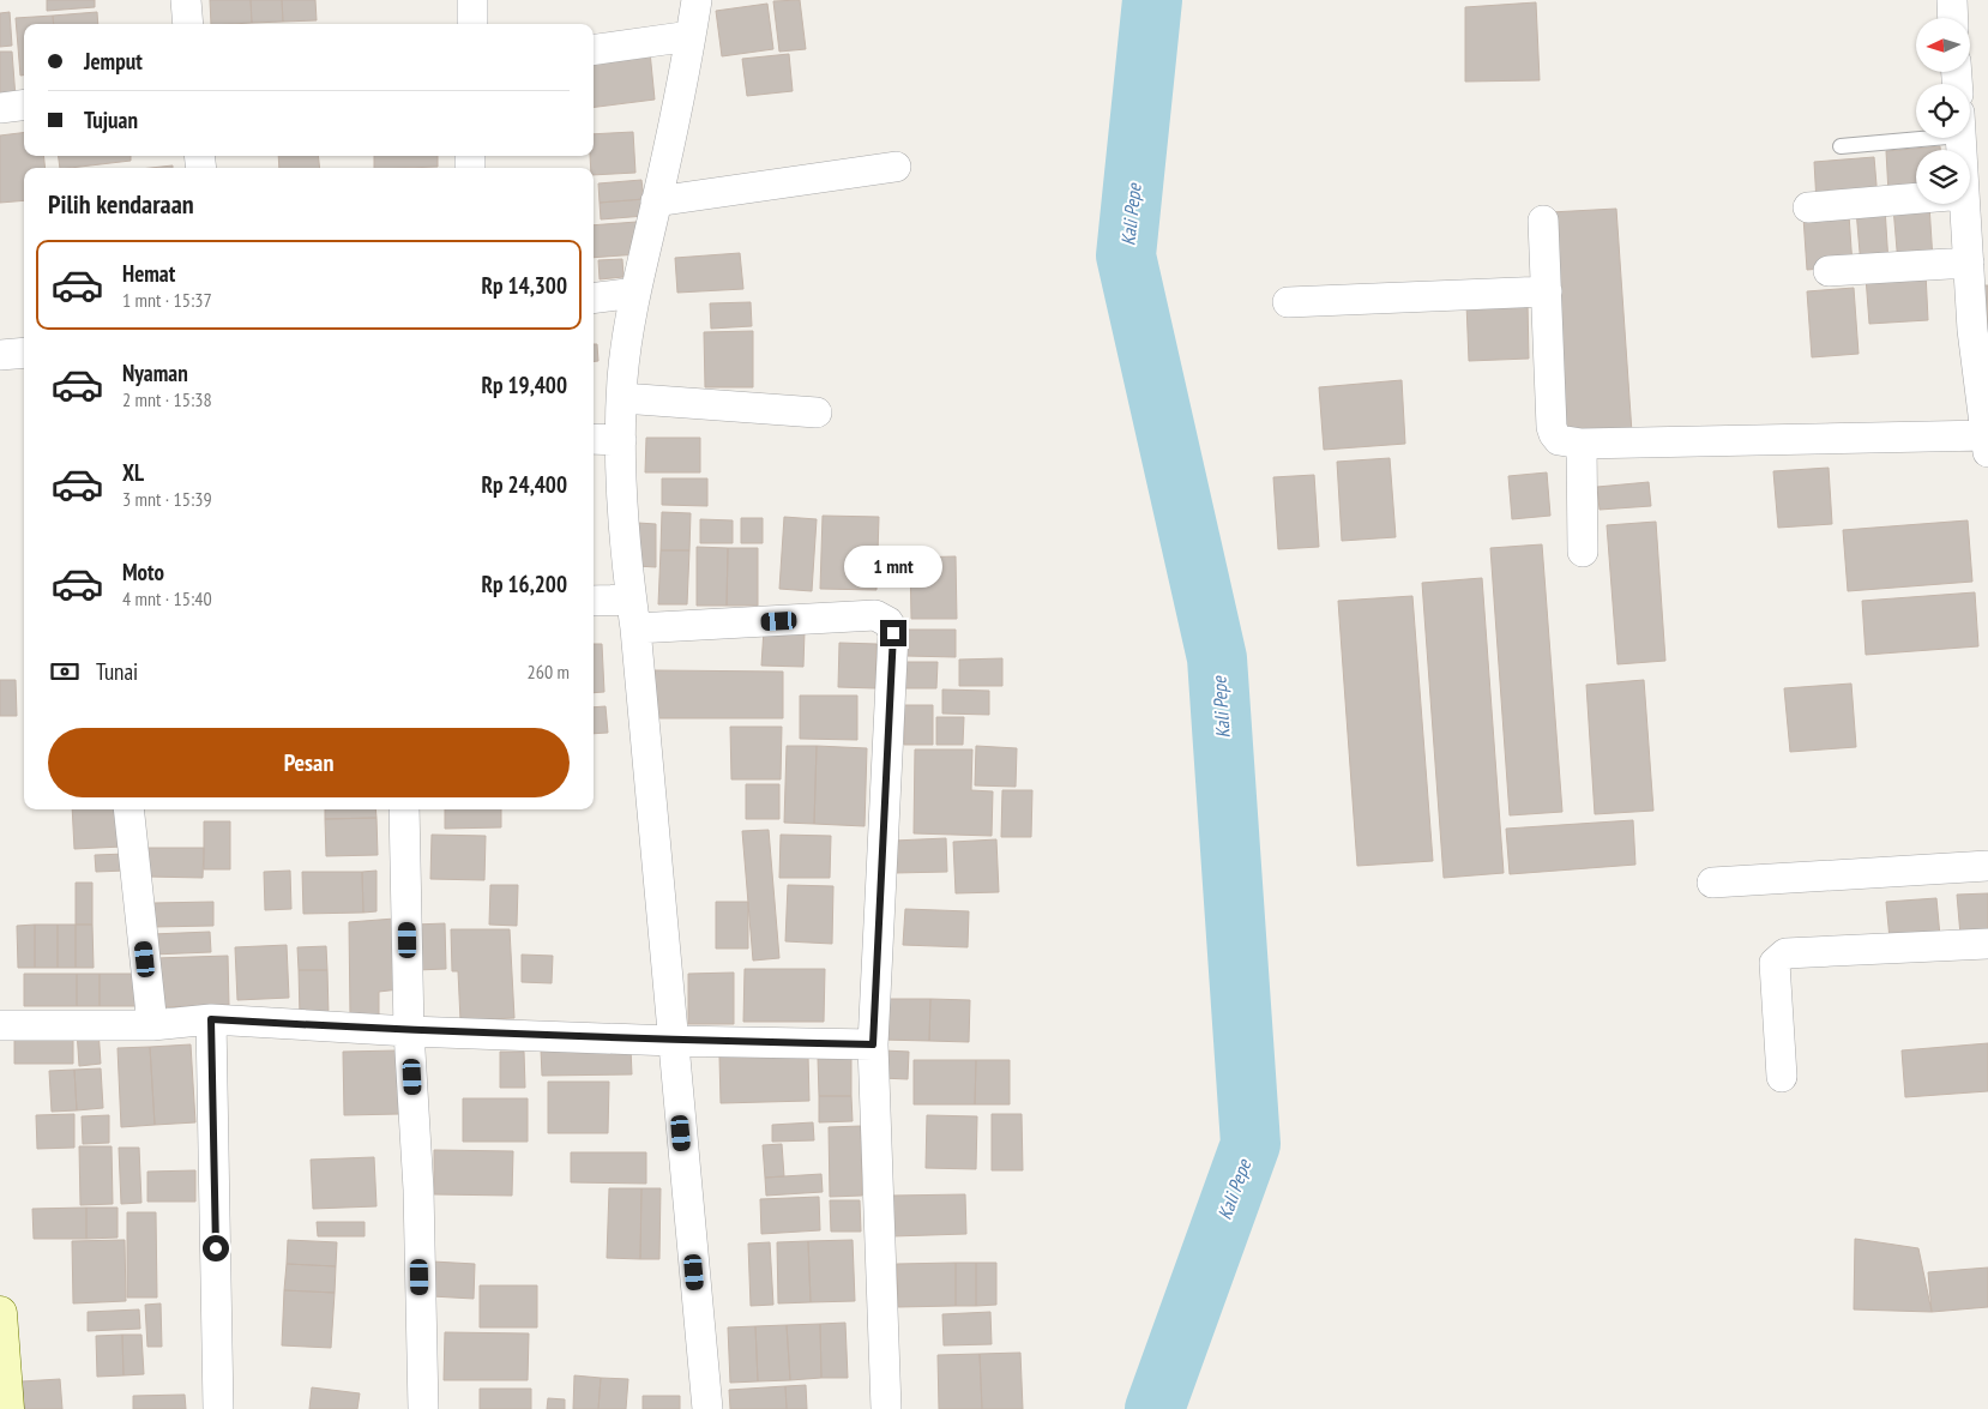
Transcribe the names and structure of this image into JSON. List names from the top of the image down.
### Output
{
  "water": ["Kali Pepe"],
  "north": "left",
  "page": {
    "banner": ["Jemput", "Tujuan"],
    "heading": "Pilih kendaraan",
    "list": [
      {
        "name": "Hemat",
        "note": "1 mnt · 15:37",
        "value": "Rp 14,300"
      },
      {
        "name": "Nyaman",
        "note": "2 mnt · 15:38",
        "value": "Rp 19,400"
      },
      {
        "name": "XL",
        "note": "3 mnt · 15:39",
        "value": "Rp 24,400"
      },
      {
        "name": "Moto",
        "note": "4 mnt · 15:40",
        "value": "Rp 16,200"
      }
    ],
    "bubble": "1 mnt",
    "pay": ["Tunai", "260 m"],
    "buttons": "Pesan"
  }
}
